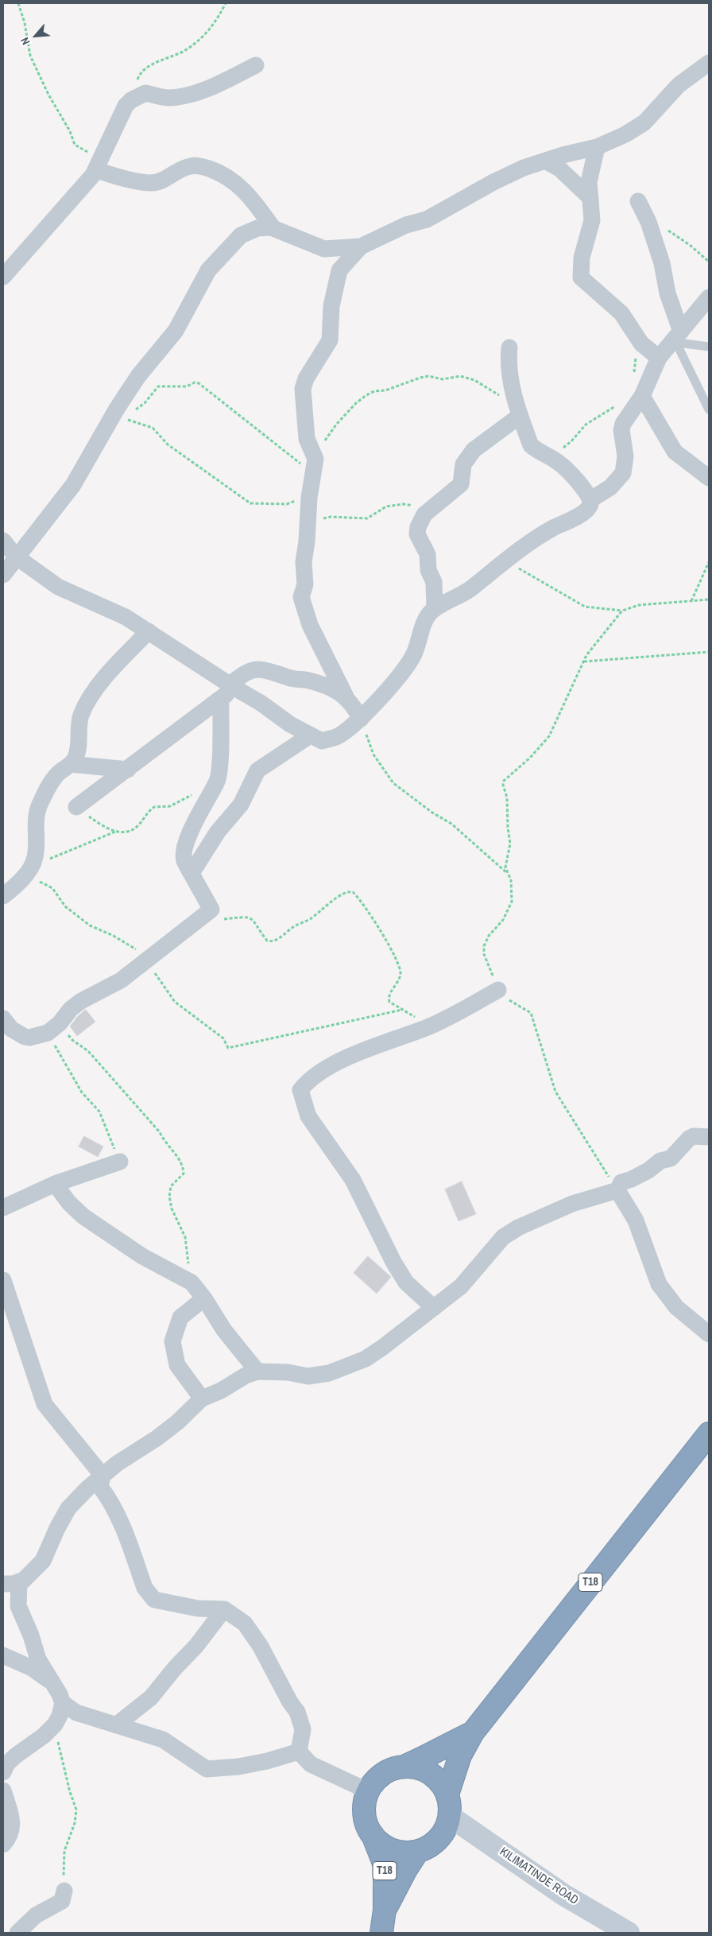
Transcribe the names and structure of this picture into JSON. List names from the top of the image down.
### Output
{
  "streets": {
    "highway": ["T18"],
    "main road": ["KILIMATINDE ROAD"]
  },
  "crossings": [
    ["T18", "KILIMATINDE ROAD"]
  ],
  "north": "bottom left"
}
